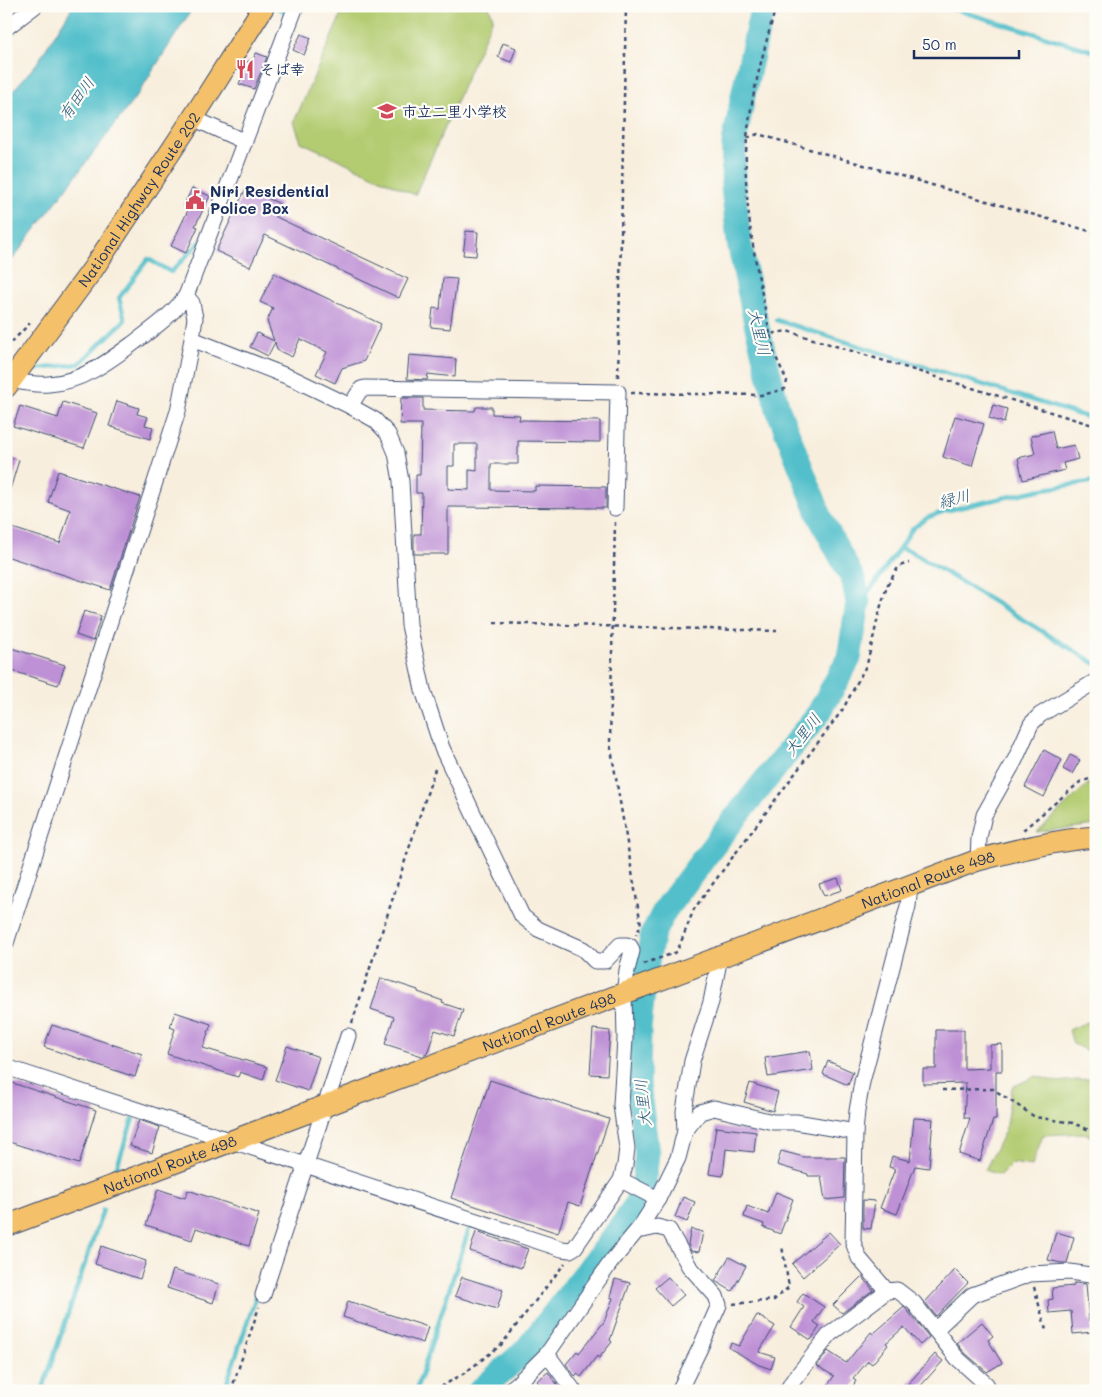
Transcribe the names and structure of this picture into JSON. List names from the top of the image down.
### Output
{
  "streets": {
    "highway": ["National Highway Route 202", "National Route 498"]
  },
  "water": ["有田川", "大里川", "緑川"],
  "places": {
    "restaurant": ["そば幸"],
    "school or university": ["市立二里小学校"],
    "public building": ["Niri Residential Police Box"]
  },
  "scale_bar": "50 m"
}
